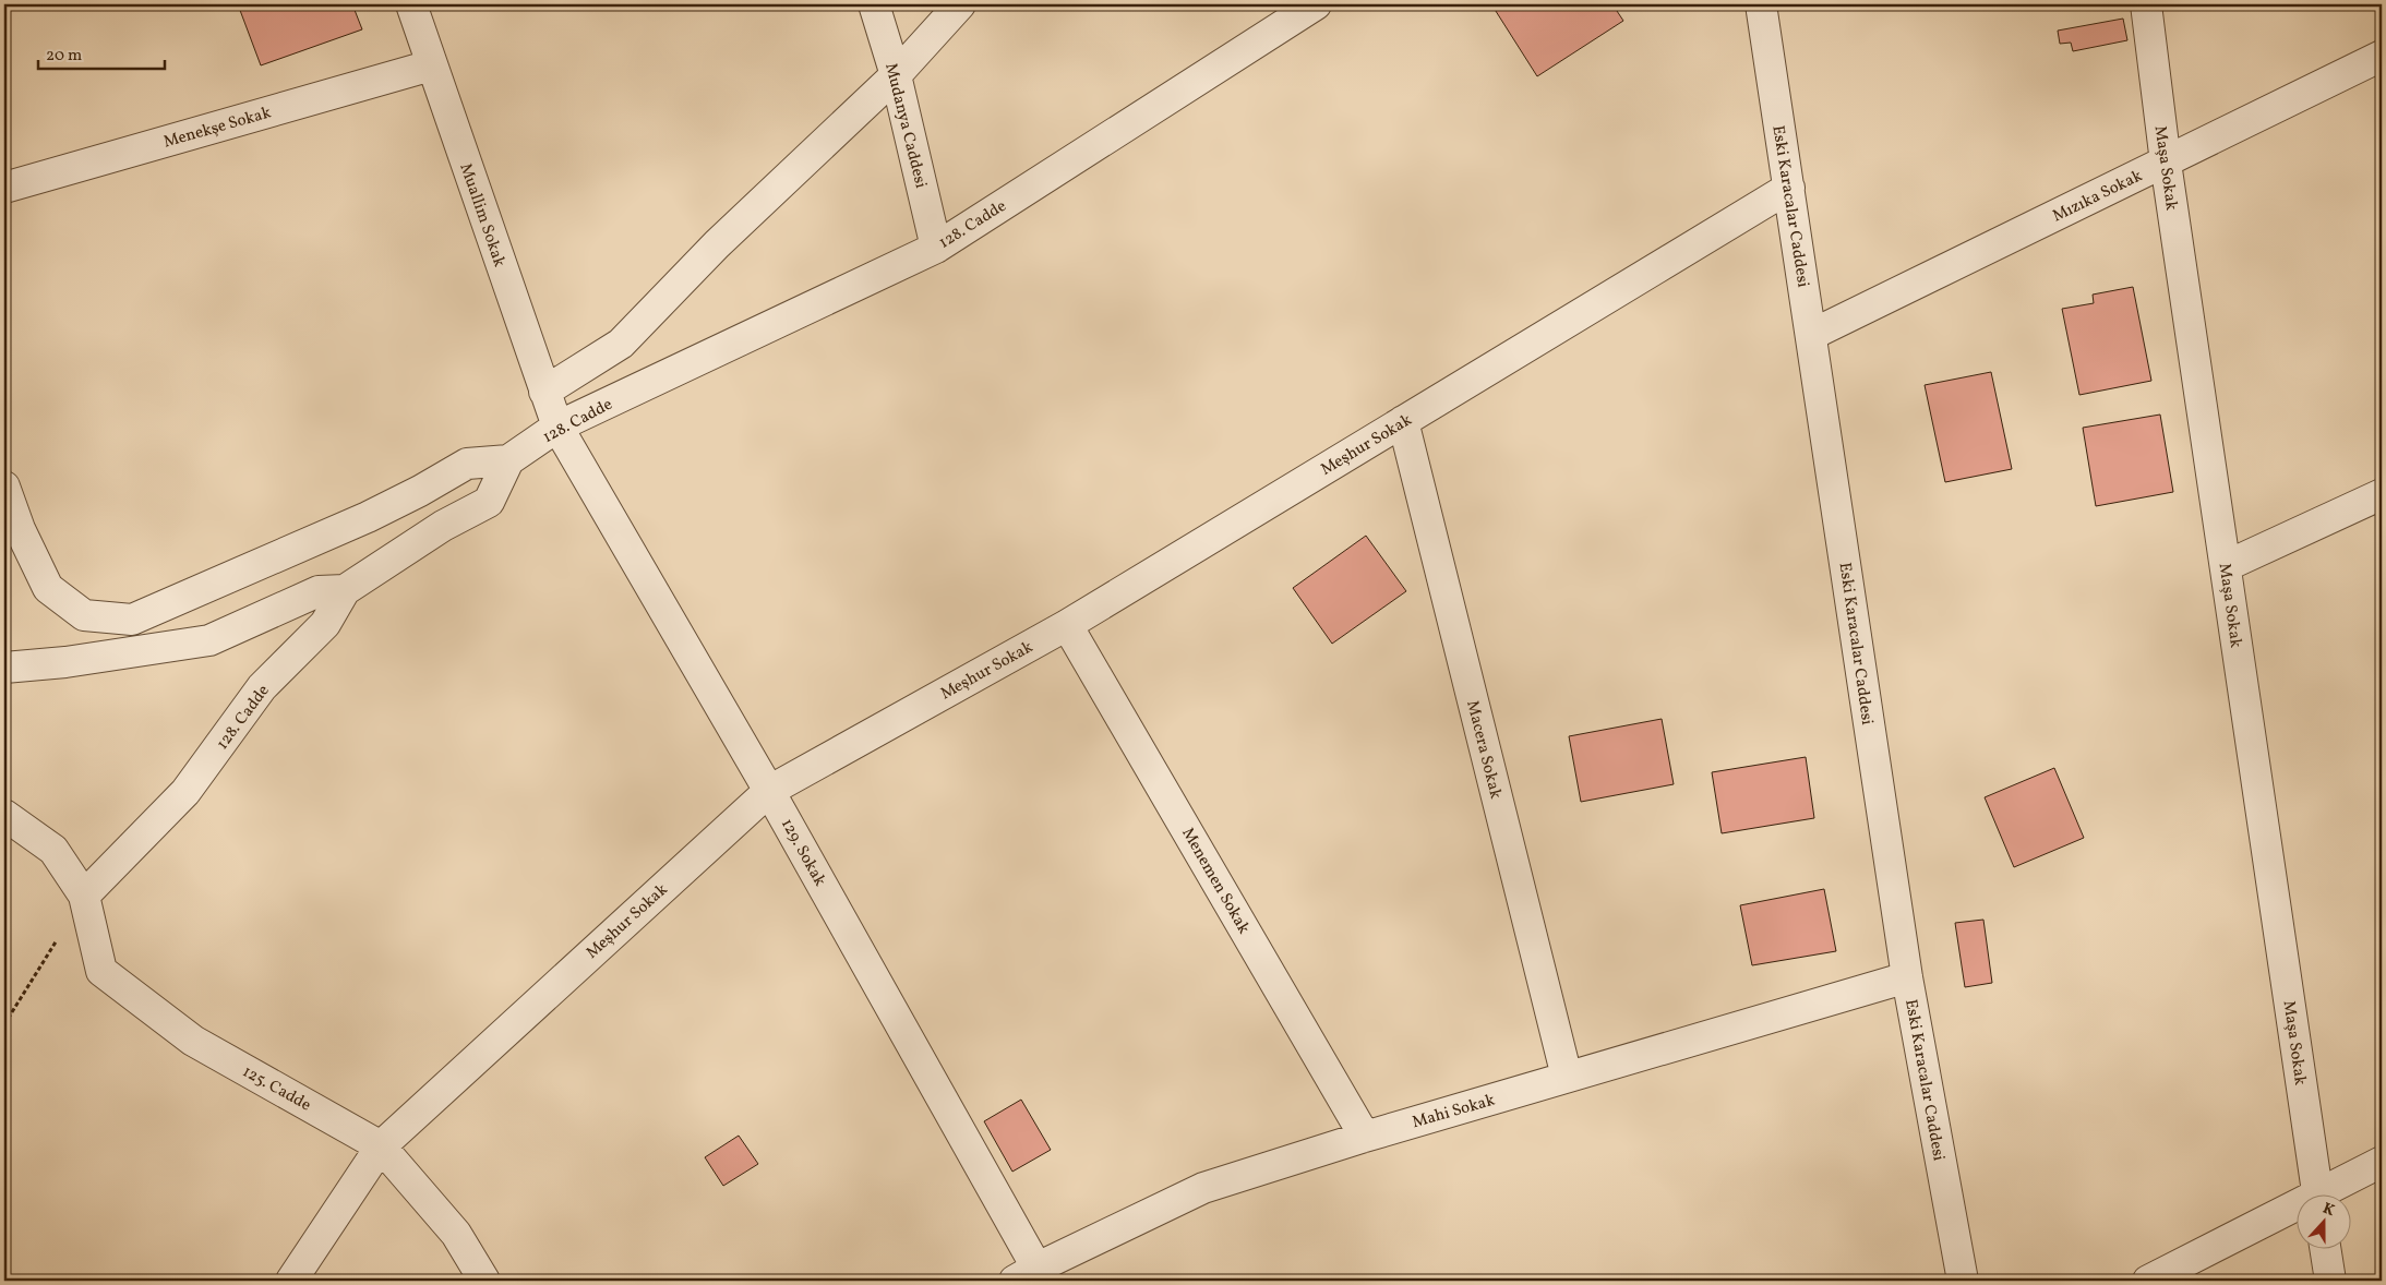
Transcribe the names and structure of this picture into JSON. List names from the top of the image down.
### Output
{
  "streets": {
    "street": [
      "Mudanya Caddesi",
      "Menekşe Sokak",
      "Maşa Sokak",
      "Mızıka Sokak",
      "Eski Karacalar Caddesi",
      "Muallim Sokak",
      "128. Cadde",
      "Meşhur Sokak",
      "Macera Sokak",
      "129. Sokak",
      "Menemen Sokak",
      "125. Cadde",
      "Mahi Sokak"
    ]
  },
  "crossings": [
    ["Mudanya Caddesi", "128. Cadde"],
    ["Menekşe Sokak", "Muallim Sokak"],
    ["Maşa Sokak", "Mızıka Sokak"],
    ["Mızıka Sokak", "Eski Karacalar Caddesi"],
    ["Eski Karacalar Caddesi", "Meşhur Sokak"],
    ["Eski Karacalar Caddesi", "Mahi Sokak"],
    ["Muallim Sokak", "128. Cadde"],
    ["Muallim Sokak", "129. Sokak"],
    ["128. Cadde", "129. Sokak"],
    ["128. Cadde", "125. Cadde"],
    ["Meşhur Sokak", "Macera Sokak"],
    ["Meşhur Sokak", "129. Sokak"],
    ["Meşhur Sokak", "Menemen Sokak"],
    ["Meşhur Sokak", "125. Cadde"],
    ["Macera Sokak", "Mahi Sokak"],
    ["129. Sokak", "Mahi Sokak"],
    ["Menemen Sokak", "Mahi Sokak"]
  ],
  "scale_bar": "20 m",
  "north": "top"
}
